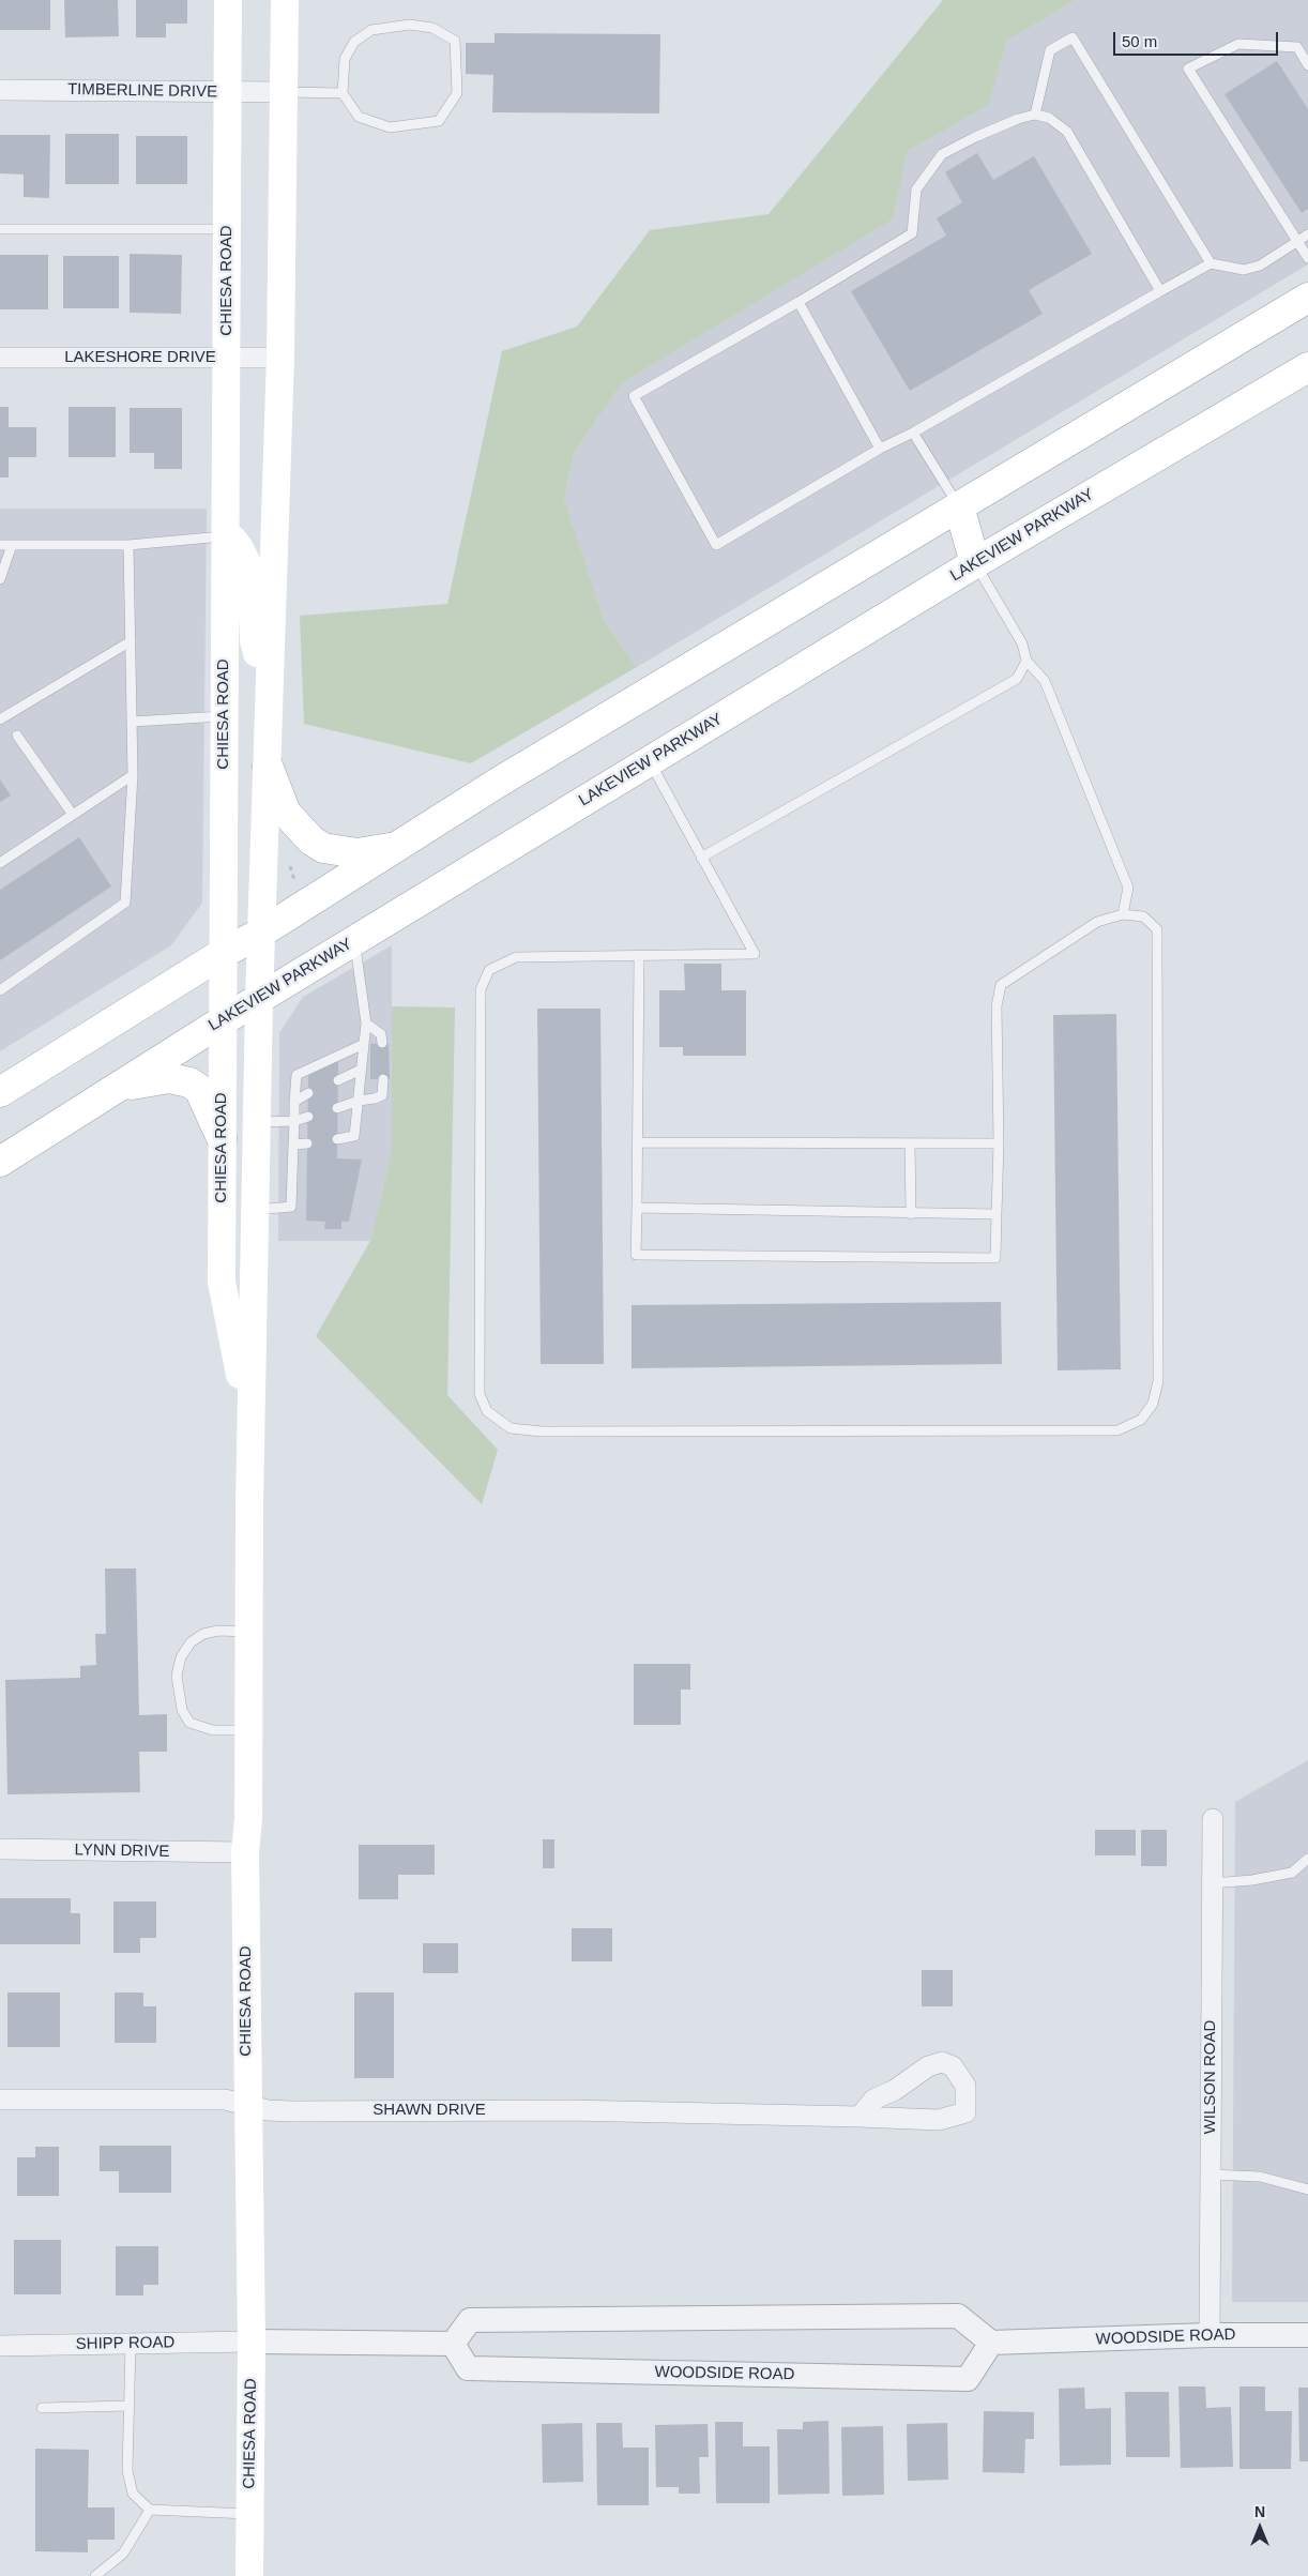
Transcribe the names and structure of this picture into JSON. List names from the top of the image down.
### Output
{
  "streets": {
    "main road": ["CHIESA ROAD", "LAKEVIEW PARKWAY"],
    "street": [
      "TIMBERLINE DRIVE",
      "LAKESHORE DRIVE",
      "LYNN DRIVE",
      "WILSON ROAD",
      "SHAWN DRIVE",
      "WOODSIDE ROAD",
      "SHIPP ROAD"
    ]
  },
  "crossings": [
    ["TIMBERLINE DRIVE", "CHIESA ROAD"],
    ["CHIESA ROAD", "LAKESHORE DRIVE"],
    ["CHIESA ROAD", "LAKEVIEW PARKWAY"],
    ["CHIESA ROAD", "LYNN DRIVE"],
    ["CHIESA ROAD", "SHAWN DRIVE"],
    ["CHIESA ROAD", "SHIPP ROAD"],
    ["WILSON ROAD", "WOODSIDE ROAD"]
  ],
  "scale_bar": "50 m",
  "north": "top"
}
